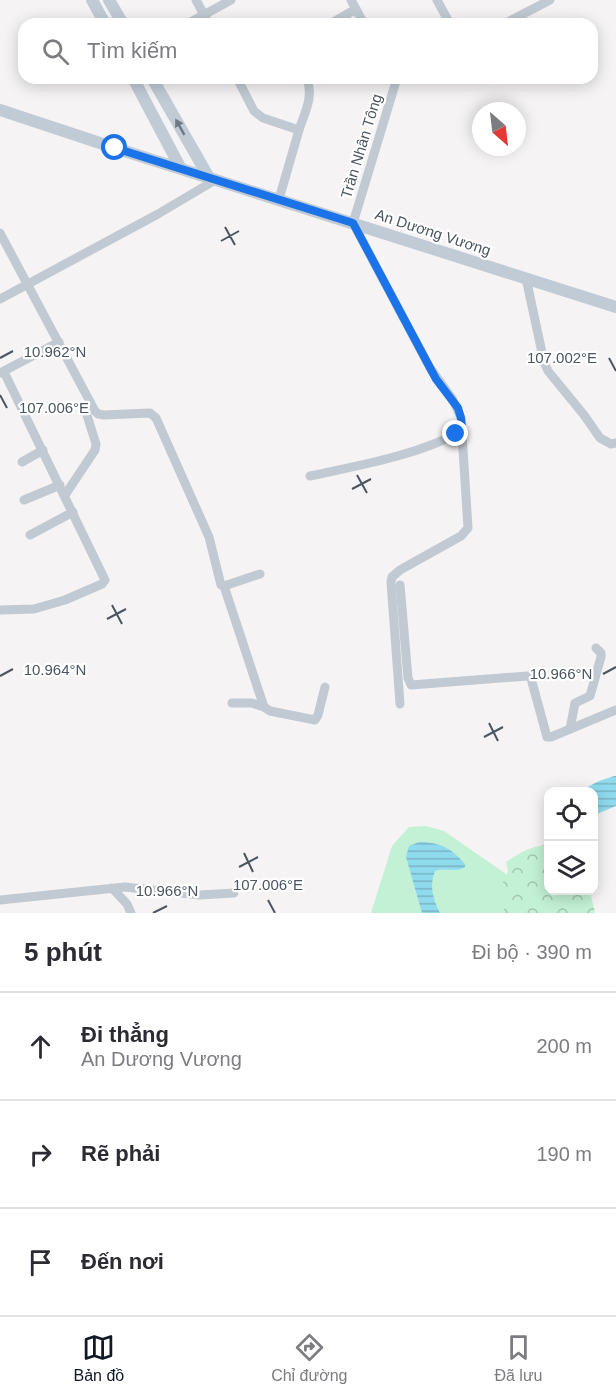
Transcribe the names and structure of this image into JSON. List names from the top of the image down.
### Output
{
  "streets": {
    "street": ["Trần Nhân Tông", "An Dương Vương"]
  },
  "crossings": [
    ["Trần Nhân Tông", "An Dương Vương"]
  ],
  "north": "bottom right",
  "page": {
    "search": "Tìm kiếm",
    "heading": ["5 phút", "Đi bộ · 390 m"],
    "list": [
      ["Đi thẳng", "An Dương Vương", "200 m"],
      ["Rẽ phải", "190 m"],
      "Đến nơi"
    ],
    "nav": ["Bản đồ", "Chỉ đường", "Đã lưu"]
  },
  "coordinates": [
    "10.962°N",
    "107.002°E",
    "107.006°E",
    "10.964°N",
    "10.966°N"
  ]
}
